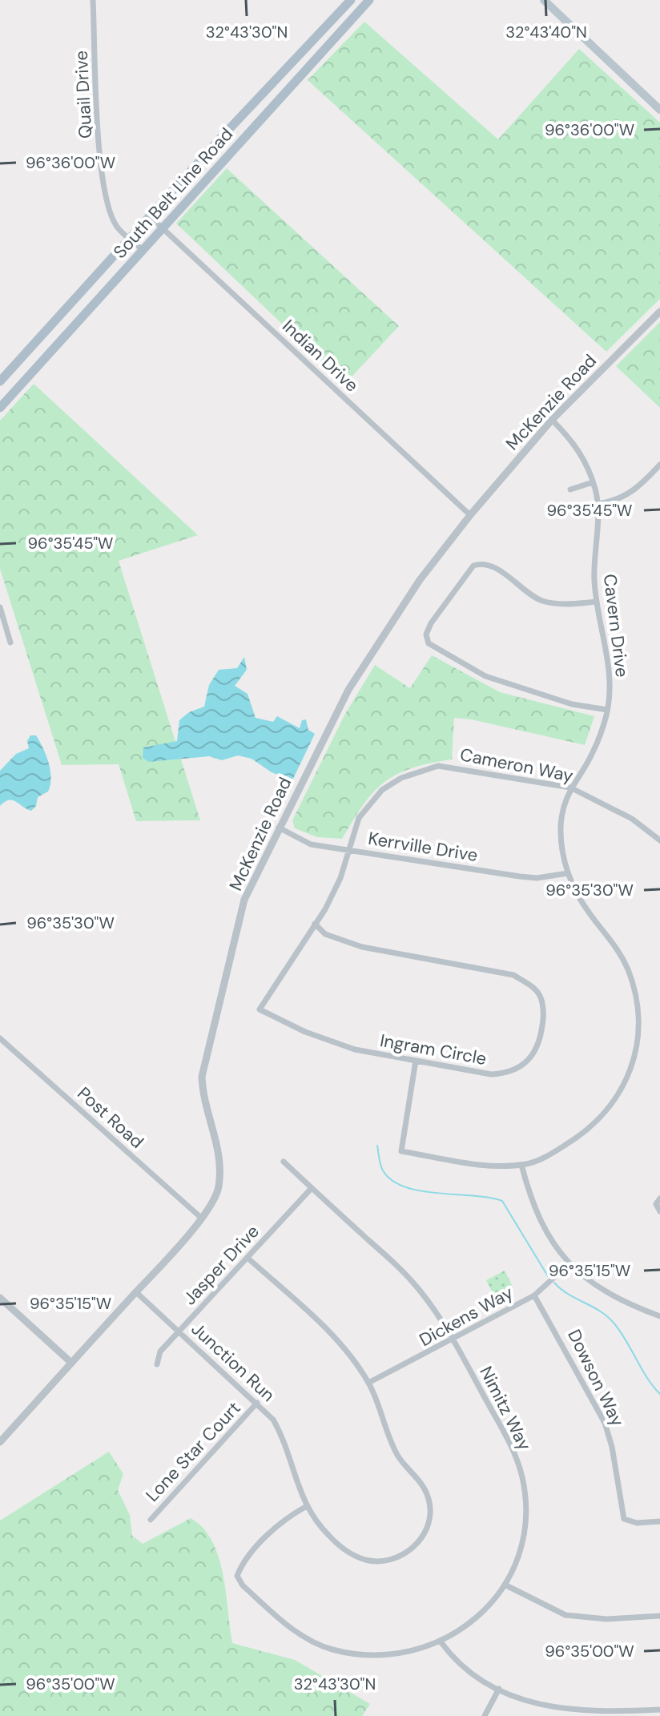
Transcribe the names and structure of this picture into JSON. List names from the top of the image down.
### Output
{
  "streets": {
    "main road": ["South Belt Line Road"],
    "street": [
      "Quail Drive",
      "Indian Drive",
      "McKenzie Road",
      "Cavern Drive",
      "Cameron Way",
      "Kerrville Drive",
      "Ingram Circle",
      "Post Road",
      "Jasper Drive",
      "Dickens Way",
      "Junction Run",
      "Dowson Way",
      "Nimitz Way",
      "Lone Star Court"
    ]
  },
  "crossings": [
    ["Quail Drive", "South Belt Line Road"],
    ["South Belt Line Road", "Indian Drive"],
    ["Indian Drive", "McKenzie Road"],
    ["McKenzie Road", "Cavern Drive"],
    ["McKenzie Road", "Kerrville Drive"],
    ["McKenzie Road", "Post Road"],
    ["McKenzie Road", "Junction Run"],
    ["Cavern Drive", "Cameron Way"],
    ["Cavern Drive", "Kerrville Drive"],
    ["Cavern Drive", "Ingram Circle"],
    ["Cameron Way", "Kerrville Drive"],
    ["Cameron Way", "Ingram Circle"],
    ["Jasper Drive", "Junction Run"],
    ["Jasper Drive", "Nimitz Way"],
    ["Dickens Way", "Junction Run"],
    ["Dickens Way", "Dowson Way"],
    ["Dickens Way", "Nimitz Way"],
    ["Junction Run", "Nimitz Way"],
    ["Junction Run", "Lone Star Court"]
  ],
  "coordinates": [
    "32°43'30\"N",
    "32°43'40\"N",
    "96°36'00\"W",
    "96°35'45\"W",
    "96°35'30\"W",
    "96°35'15\"W",
    "96°35'00\"W"
  ]
}
